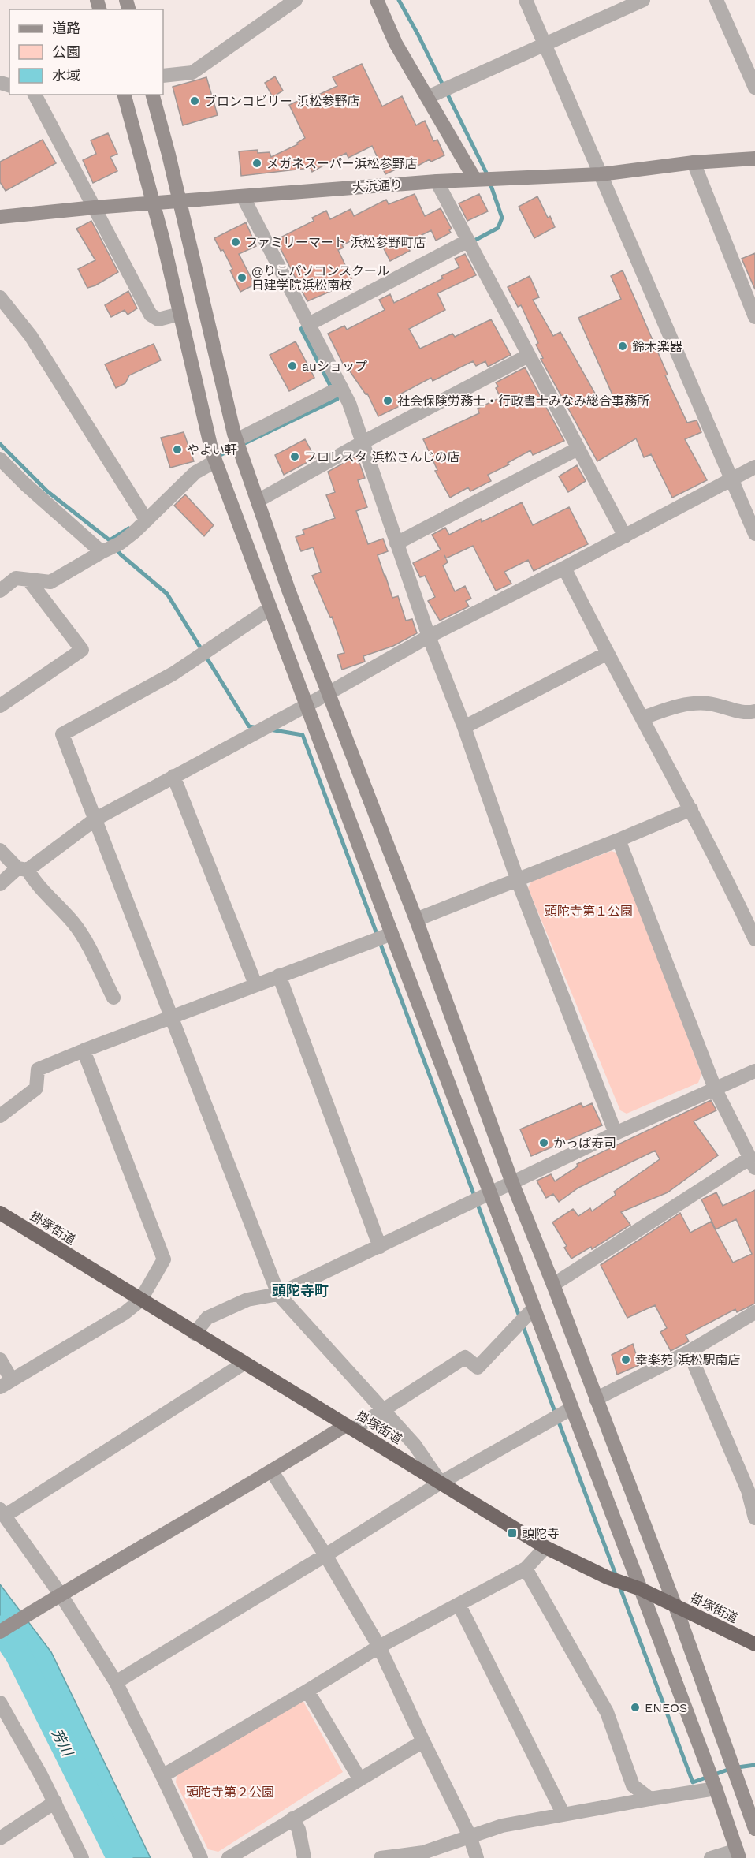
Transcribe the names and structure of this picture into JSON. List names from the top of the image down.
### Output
{
  "streets": {
    "highway": ["掛塚街道"],
    "street": ["大浜通り"]
  },
  "districts": ["頭陀寺町"],
  "water": ["芳川"],
  "parks": ["頭陀寺第１公園", "頭陀寺第２公園"],
  "places": {
    "other": [
      "ブロンコビリー 浜松参野店",
      "メガネスーパー浜松参野店",
      "ファミリーマート 浜松参野町店",
      "@りこパソコンスクール 日建学院浜松南校",
      "鈴木楽器",
      "auショップ",
      "社会保険労務士・行政書士みなみ総合事務所",
      "やよい軒",
      "フロレスタ 浜松さんじの店",
      "かっぱ寿司",
      "幸楽苑 浜松駅南店",
      "ENEOS"
    ],
    "transit": ["頭陀寺"]
  },
  "legend": ["道路", "公園", "水域"]
}
